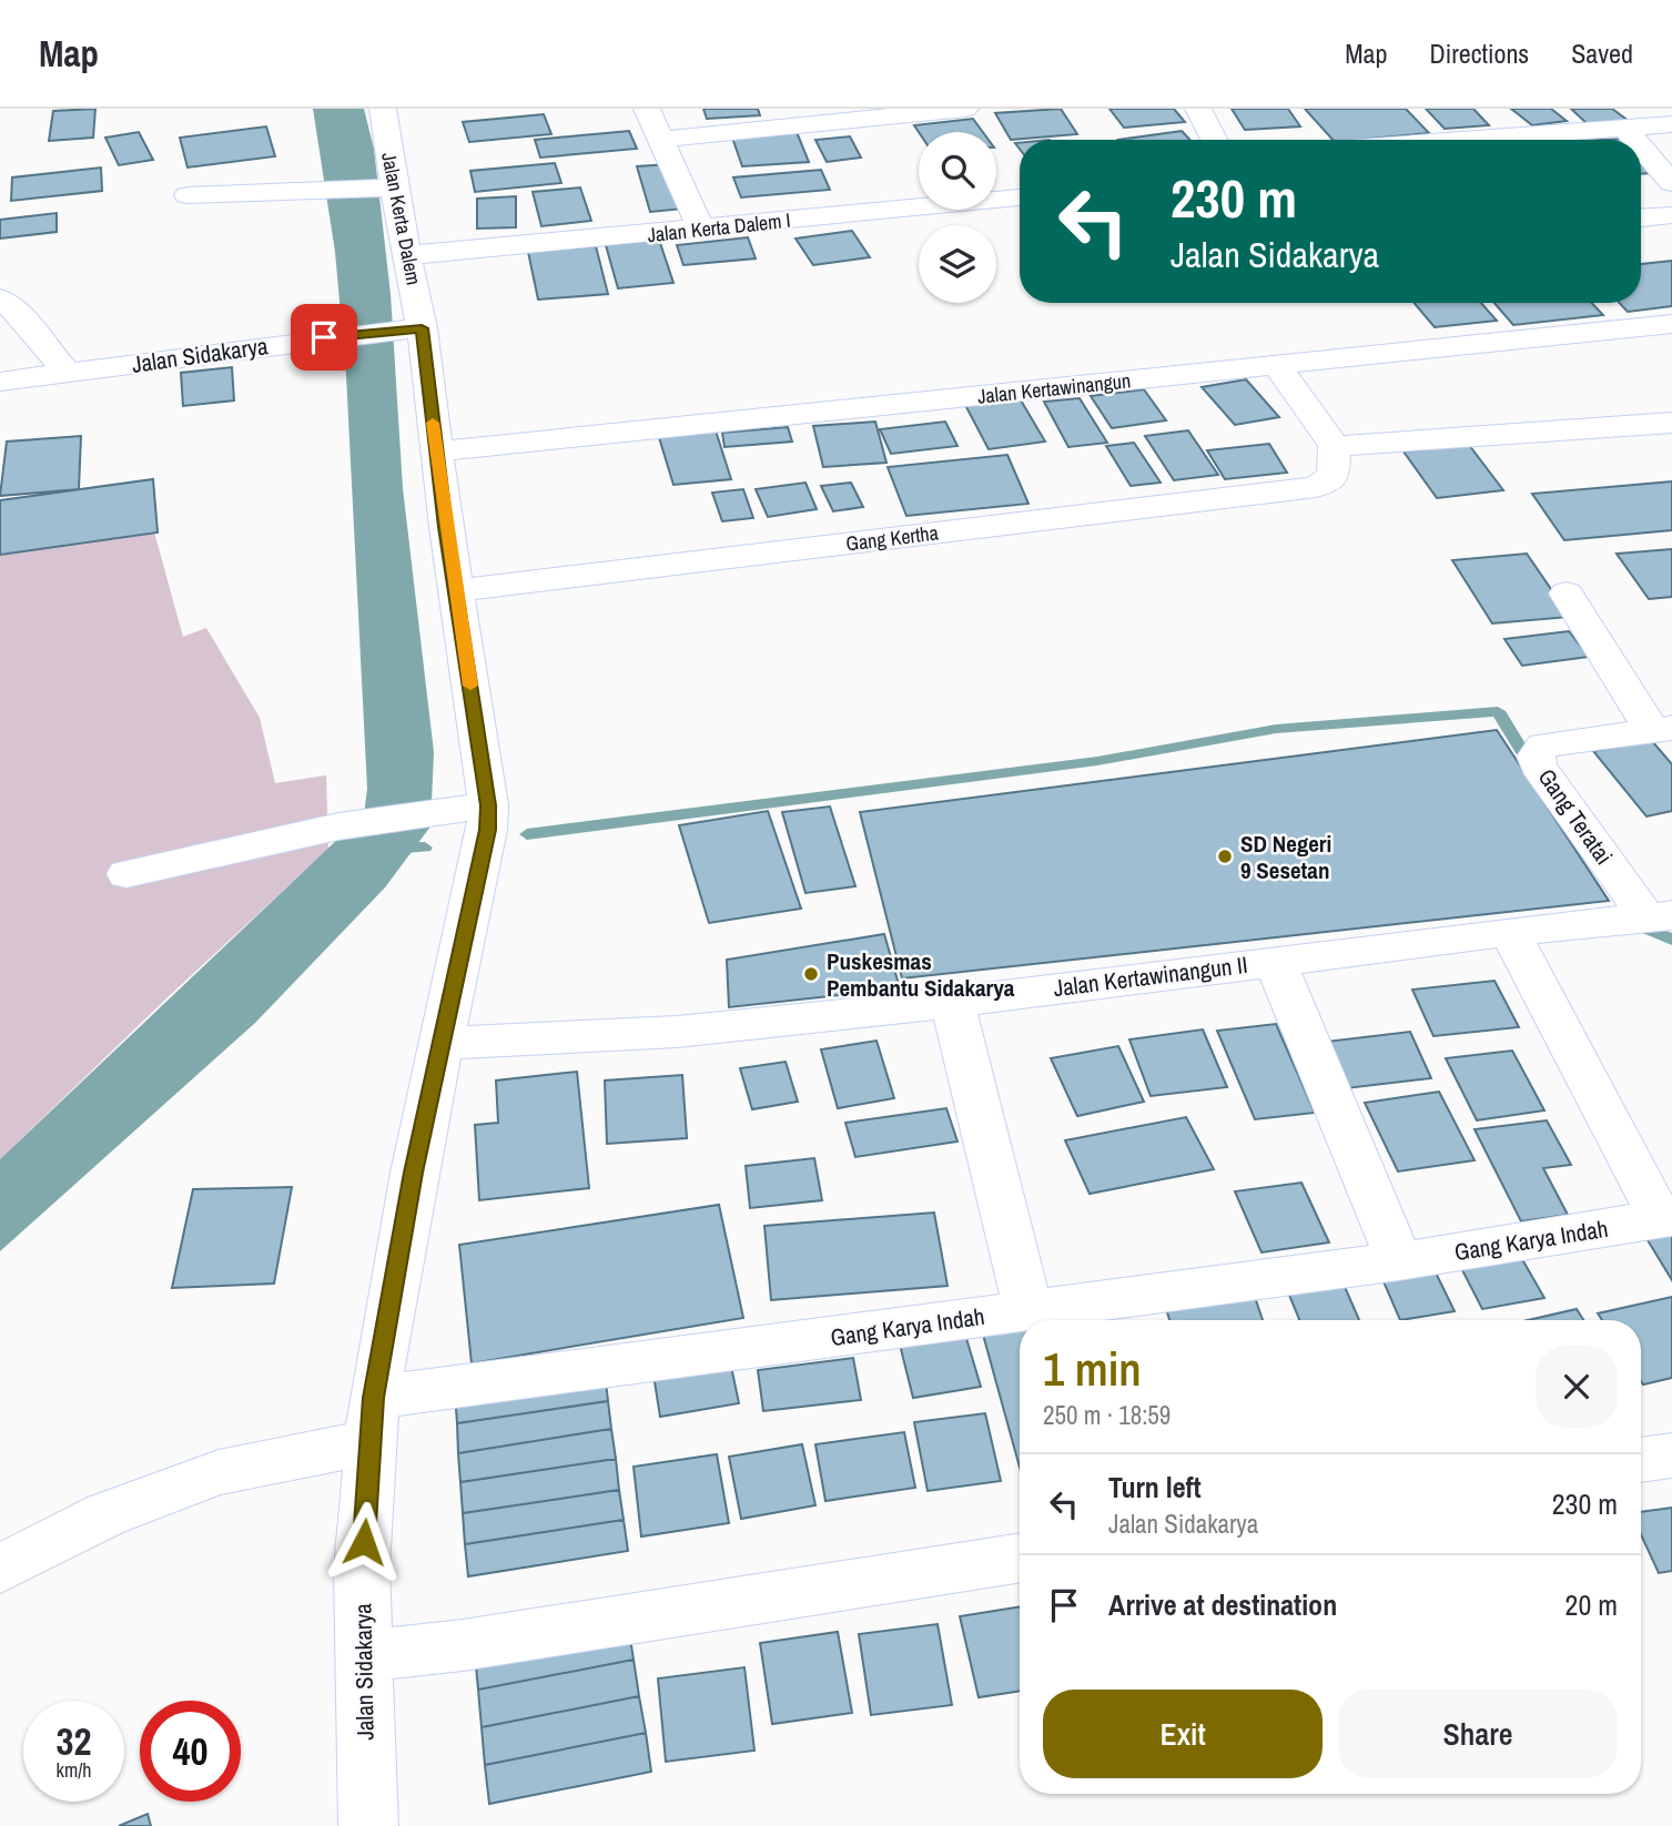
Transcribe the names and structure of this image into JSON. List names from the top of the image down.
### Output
{
  "streets": {
    "street": [
      "Jalan Kerta Dalem",
      "Jalan Kerta Dalem I",
      "Jalan Sidakarya",
      "Jalan Kertawinangun",
      "Gang Kertha",
      "Gang Teratai",
      "Jalan Kertawinangun II",
      "Gang Karya Indah"
    ]
  },
  "crossings": [
    ["Jalan Kerta Dalem", "Jalan Kerta Dalem I"],
    ["Jalan Kerta Dalem", "Jalan Sidakarya"],
    ["Jalan Sidakarya", "Jalan Kertawinangun"],
    ["Jalan Sidakarya", "Gang Kertha"],
    ["Jalan Sidakarya", "Jalan Kertawinangun II"],
    ["Jalan Sidakarya", "Gang Karya Indah"],
    ["Gang Teratai", "Jalan Kertawinangun II"]
  ],
  "places": ["SD Negeri 9 Sesetan", "Puskesmas Pembantu Sidakarya"],
  "page": {
    "header": "Map",
    "nav": ["Map", "Directions", "Saved"],
    "turn": ["230 m", "Jalan Sidakarya"],
    "heading": ["1 min", "250 m · 18:59"],
    "list": [
      {
        "name": "Turn left",
        "note": "Jalan Sidakarya",
        "value": "230 m"
      },
      {
        "name": "Arrive at destination",
        "value": "20 m"
      }
    ],
    "buttons": ["Exit", "Share"],
    "speed": "32 km/h",
    "limit": "40"
  }
}
